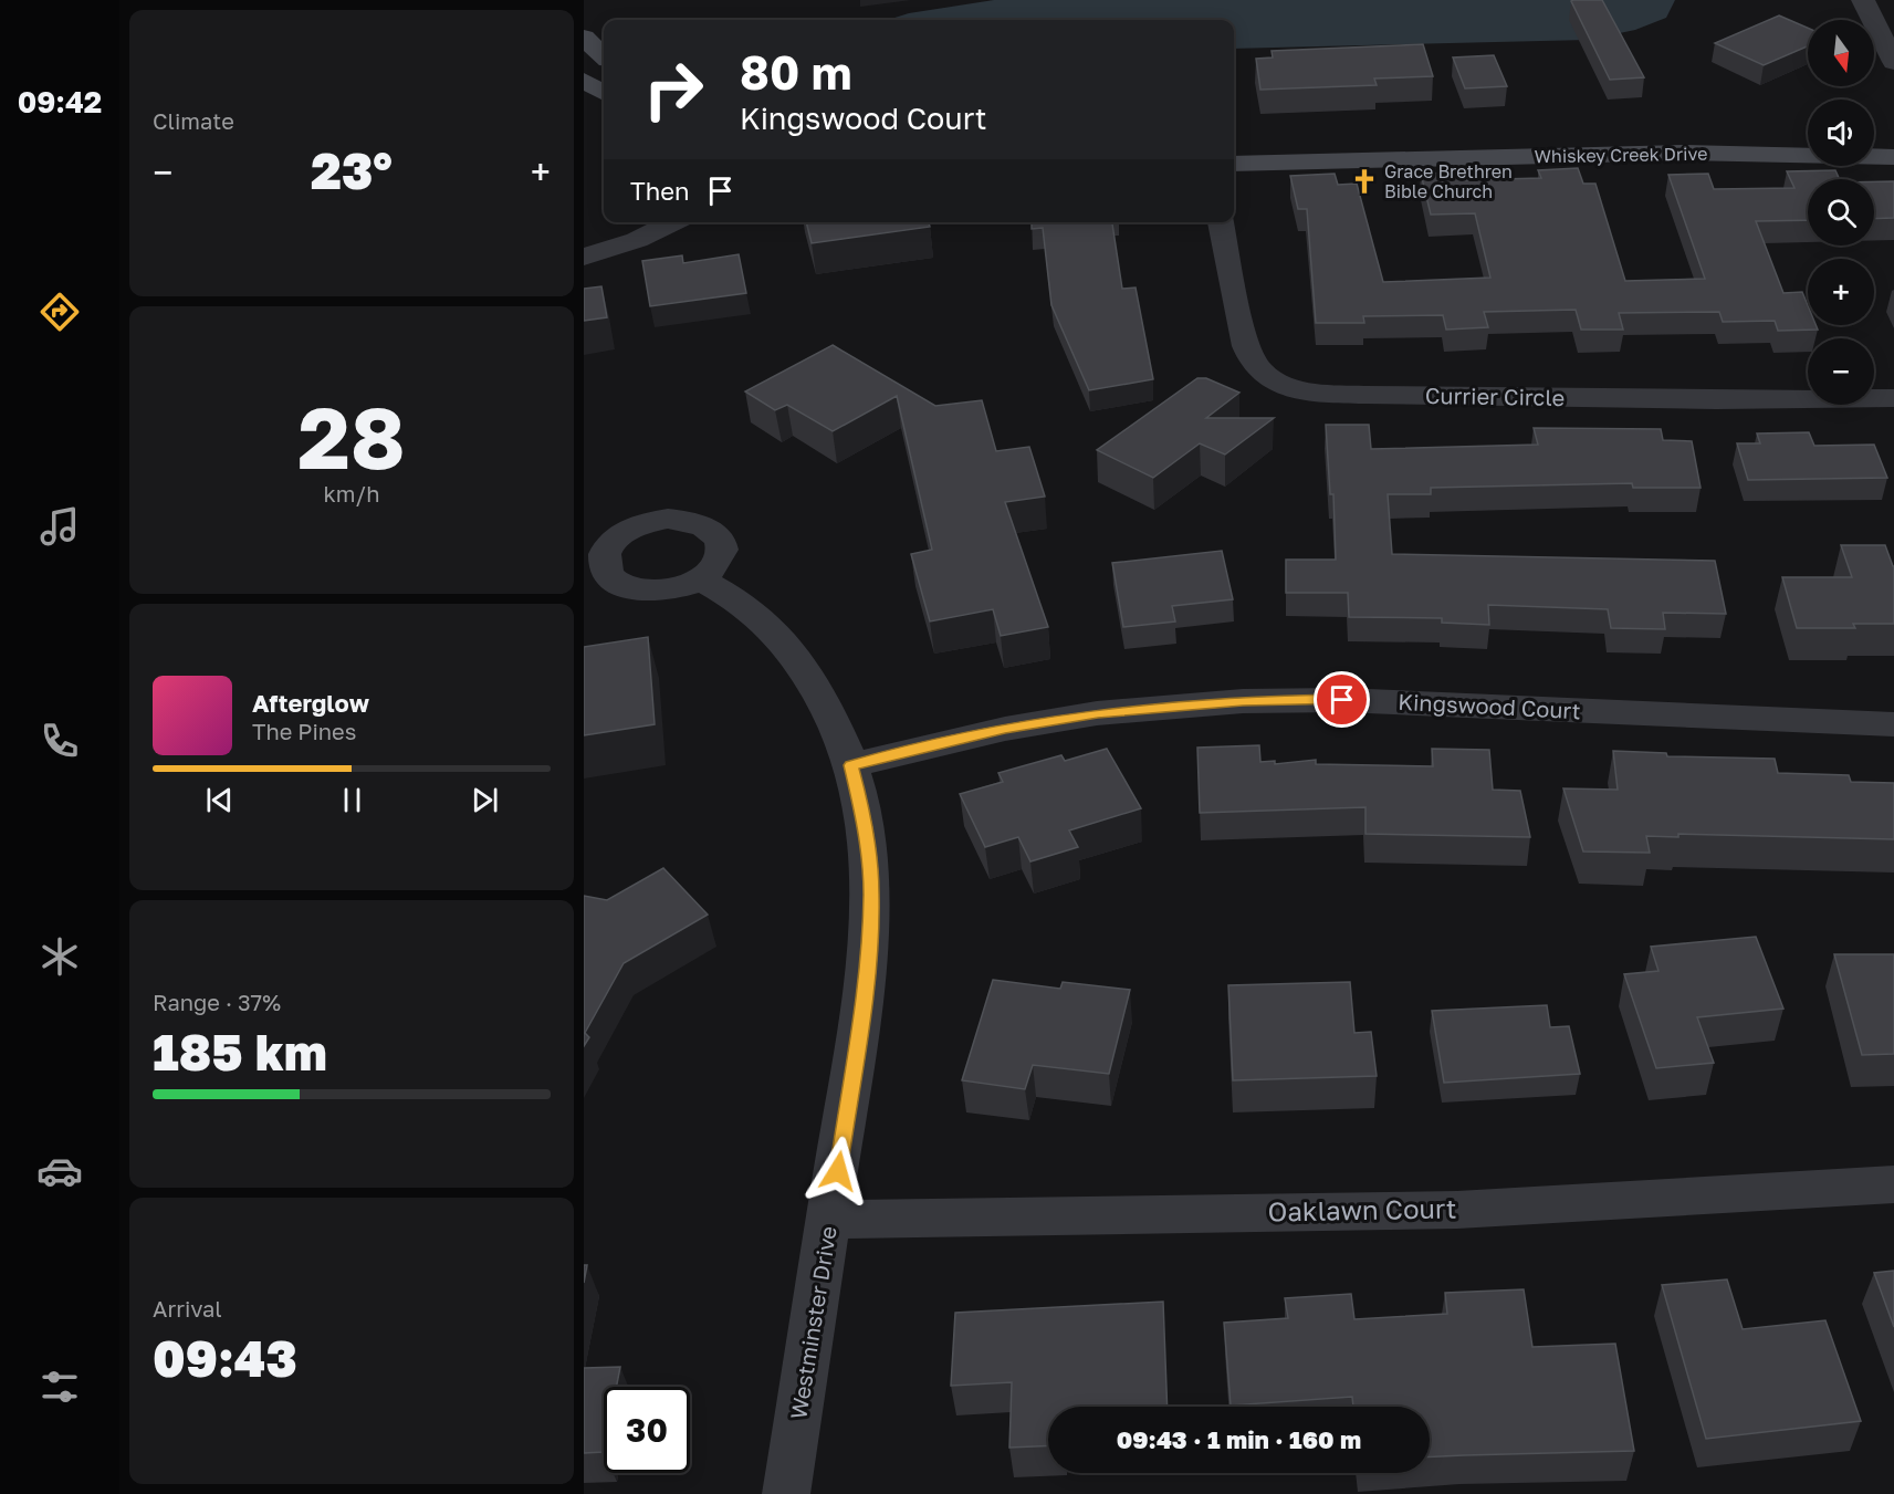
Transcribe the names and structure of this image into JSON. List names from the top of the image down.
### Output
{
  "streets": {
    "street": [
      "Whiskey Creek Drive",
      "Currier Circle",
      "Kingswood Court",
      "Oaklawn Court",
      "Westminster Drive"
    ]
  },
  "crossings": [
    ["Kingswood Court", "Westminster Drive"],
    ["Oaklawn Court", "Westminster Drive"]
  ],
  "places": {
    "church": ["Grace Brethren Bible Church"]
  },
  "north": "bottom",
  "page": {
    "tabs": "09:42",
    "tile": [
      "Climate",
      ["28", "km/h"],
      ["Range · 37%", "185 km"],
      ["Arrival", "09:43"]
    ],
    "map_buttons": ["+", "−"],
    "turn": ["80 m", "Kingswood Court"],
    "heat": ["−", "23°", "+"],
    "then": "Then",
    "song": ["Afterglow", "The Pines"],
    "limit": "30",
    "trip": "09:43 · 1 min · 160 m"
  }
}
